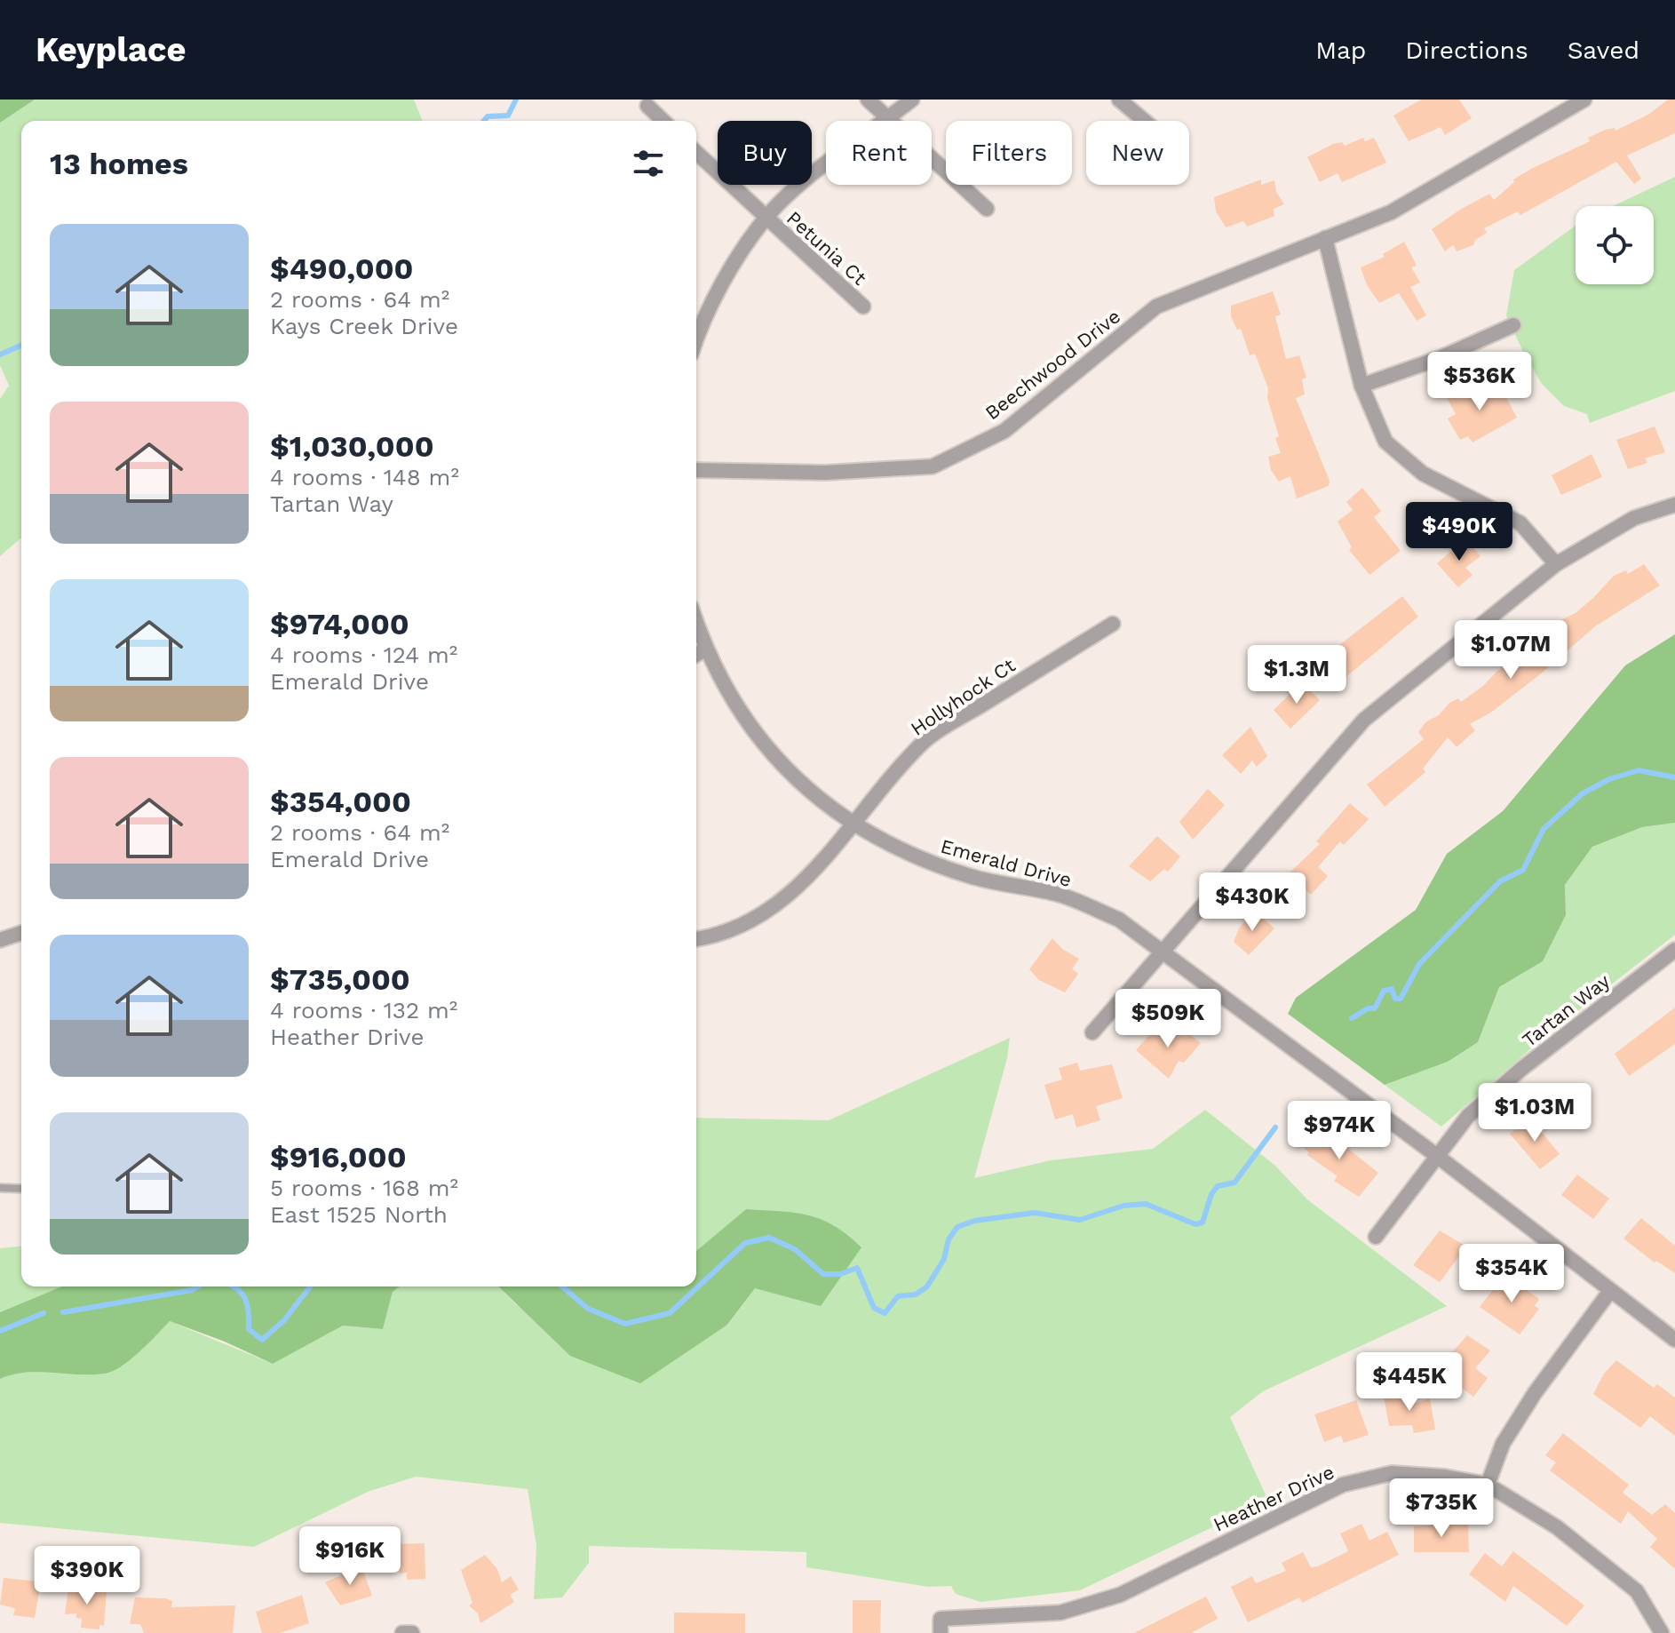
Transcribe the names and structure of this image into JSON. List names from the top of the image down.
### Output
{
  "streets": {
    "street": [
      "Petunia Ct",
      "Beechwood Drive",
      "Hollyhock Ct",
      "Emerald Drive",
      "Tartan Way",
      "Heather Drive"
    ]
  },
  "crossings": [
    ["Hollyhock Ct", "Emerald Drive"],
    ["Emerald Drive", "Tartan Way"]
  ],
  "page": {
    "header": "Keyplace",
    "nav": ["Map", "Directions", "Saved"],
    "chip": [
      "Buy",
      "Rent",
      "Filters",
      "New"
    ],
    "heading": "13 homes",
    "list": [
      {
        "name": "$490,000",
        "note": "2 rooms · 64 m² · Kays Creek Drive"
      },
      {
        "name": "$1,030,000",
        "note": "4 rooms · 148 m² · Tartan Way"
      },
      {
        "name": "$974,000",
        "note": "4 rooms · 124 m² · Emerald Drive"
      },
      {
        "name": "$354,000",
        "note": "2 rooms · 64 m² · Emerald Drive"
      },
      {
        "name": "$735,000",
        "note": "4 rooms · 132 m² · Heather Drive"
      },
      {
        "name": "$916,000",
        "note": "5 rooms · 168 m² · East 1525 North"
      }
    ],
    "price": [
      "$536K",
      "$490K",
      "$1.07M",
      "$1.3M",
      "$430K",
      "$509K",
      "$1.03M",
      "$974K",
      "$354K",
      "$445K",
      "$735K",
      "$916K",
      "$390K"
    ]
  }
}
